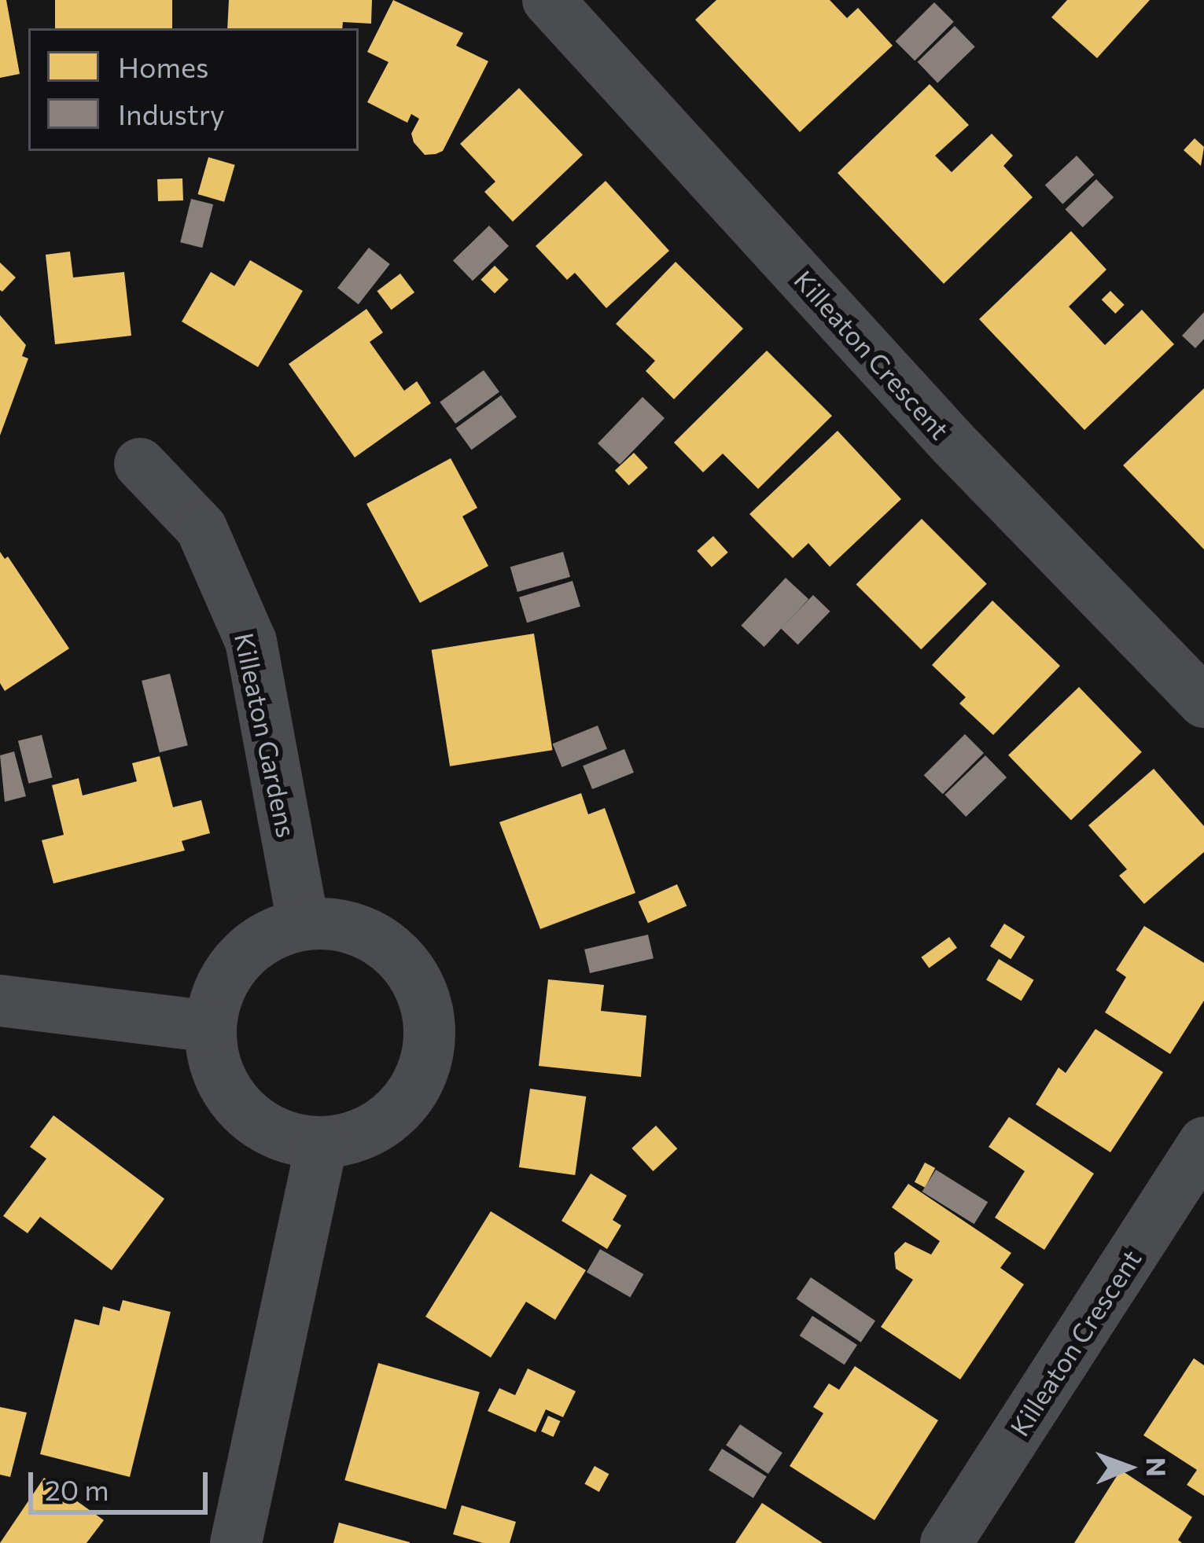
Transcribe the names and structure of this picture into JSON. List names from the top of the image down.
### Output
{
  "streets": {
    "street": ["Killeaton Crescent", "Killeaton Gardens"]
  },
  "legend": ["Homes", "Industry"],
  "scale_bar": "20 m",
  "north": "right"
}
